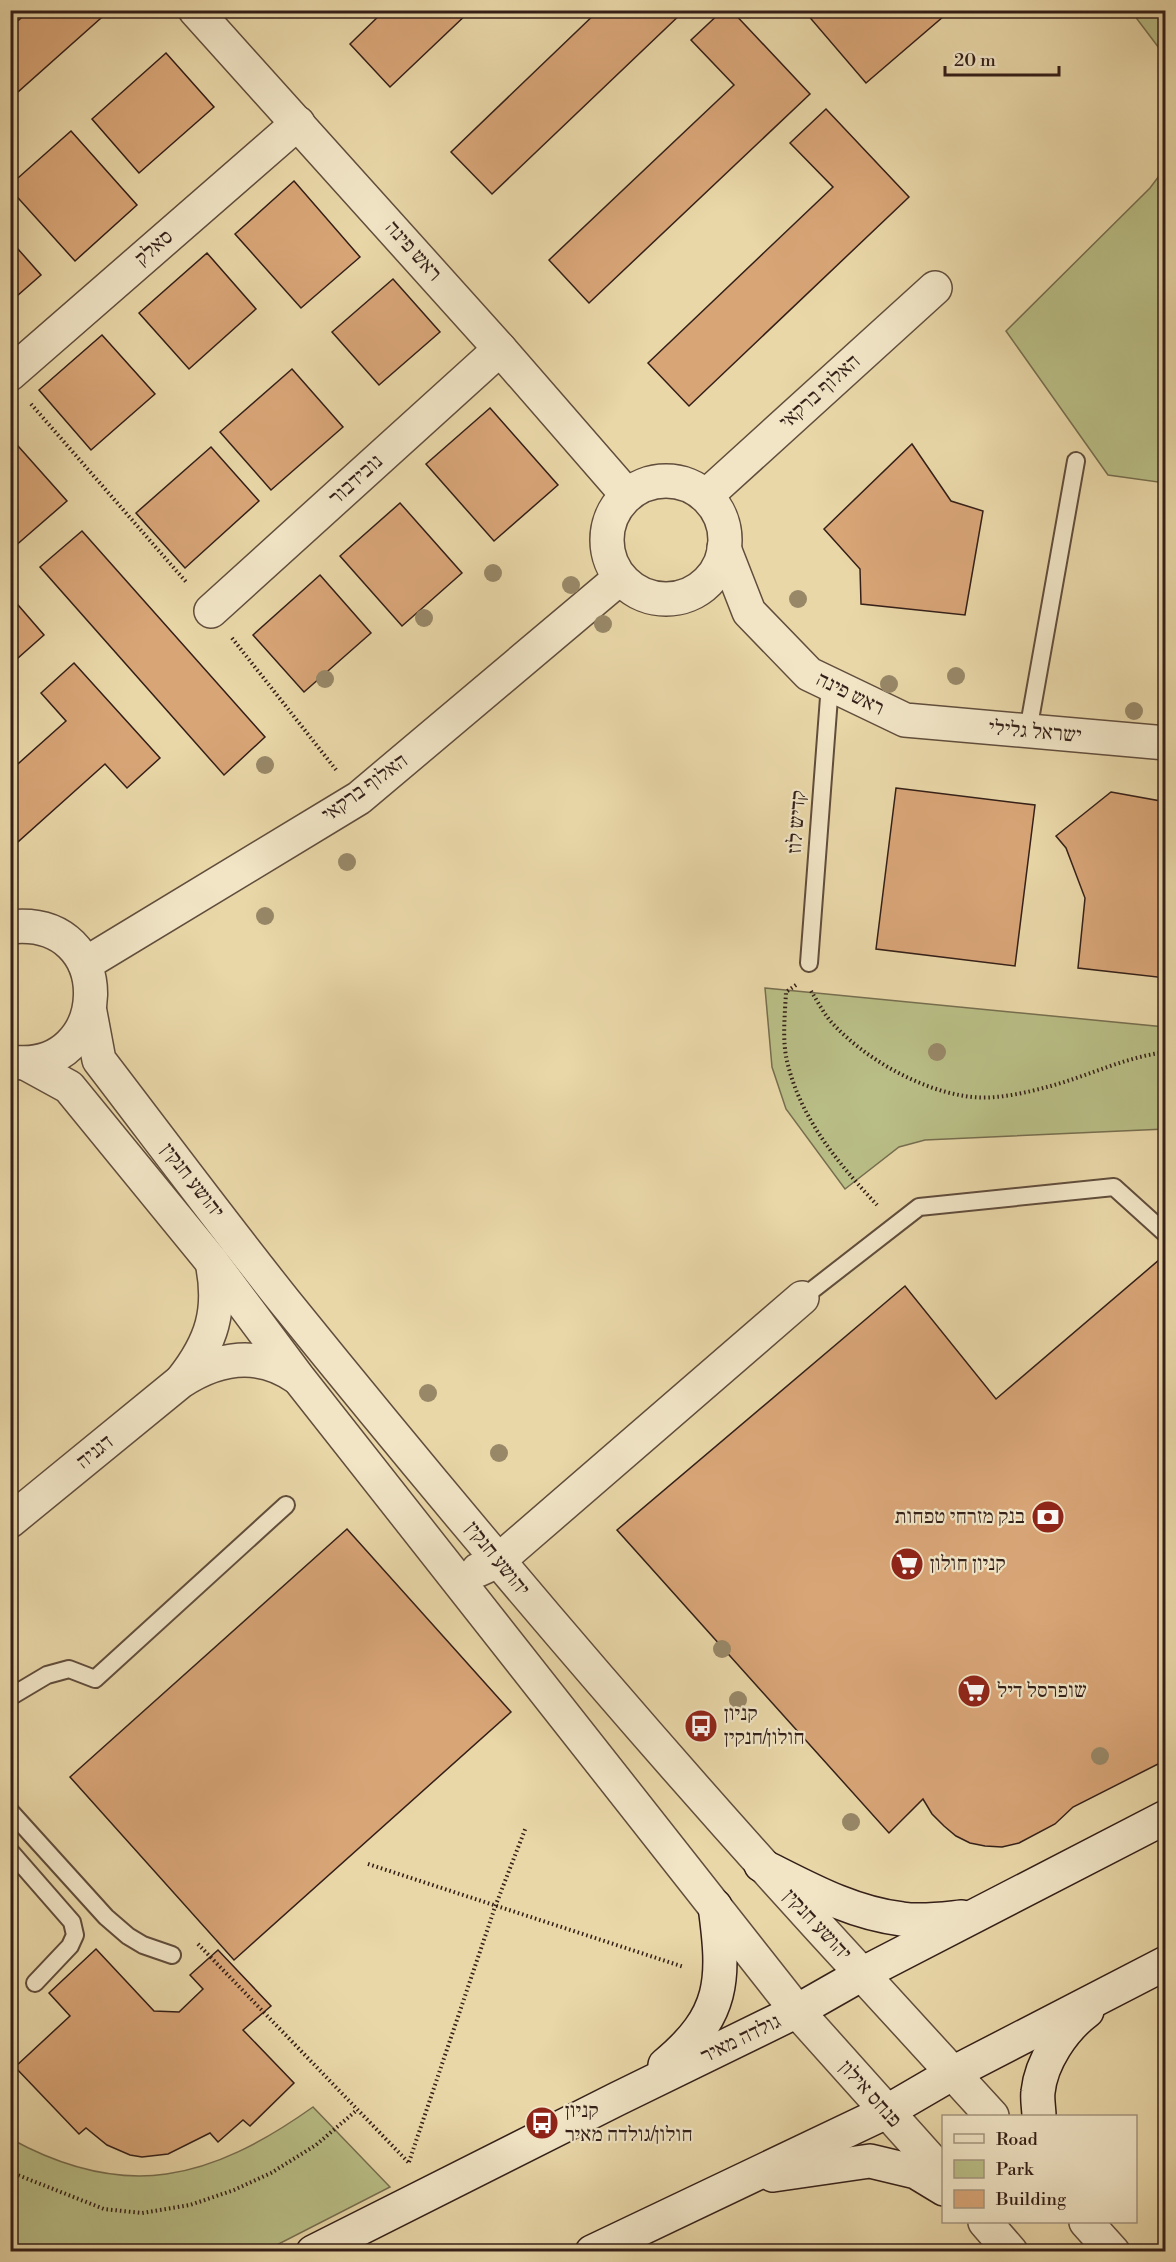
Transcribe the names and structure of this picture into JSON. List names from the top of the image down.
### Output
{
  "streets": {
    "street": [
      "סאלק",
      "ראש פינה",
      "האלוף ברקאי",
      "נובידבור",
      "ישראל גלילי",
      "יהושע חנקין",
      "דגניה",
      "גולדה מאיר",
      "פנחס אילון"
    ],
    "lane": ["קדיש לוז"]
  },
  "crossings": [
    ["סאלק", "ראש פינה"],
    ["ראש פינה", "האלוף ברקאי"],
    ["ראש פינה", "נובידבור"],
    ["ראש פינה", "ישראל גלילי"],
    ["ראש פינה", "קדיש לוז"],
    ["האלוף ברקאי", "יהושע חנקין"],
    ["יהושע חנקין", "דגניה"],
    ["יהושע חנקין", "גולדה מאיר"],
    ["יהושע חנקין", "פנחס אילון"],
    ["גולדה מאיר", "פנחס אילון"]
  ],
  "places": {
    "bank": ["בנק מזרחי טפחות"],
    "supermarket": ["קניון חולון", "שופרסל דיל"],
    "bus stop": ["קניון חולון/חנקין", "קניון חולון/גולדה מאיר"]
  },
  "legend": ["Road", "Park", "Building"],
  "scale_bar": "20 m"
}
